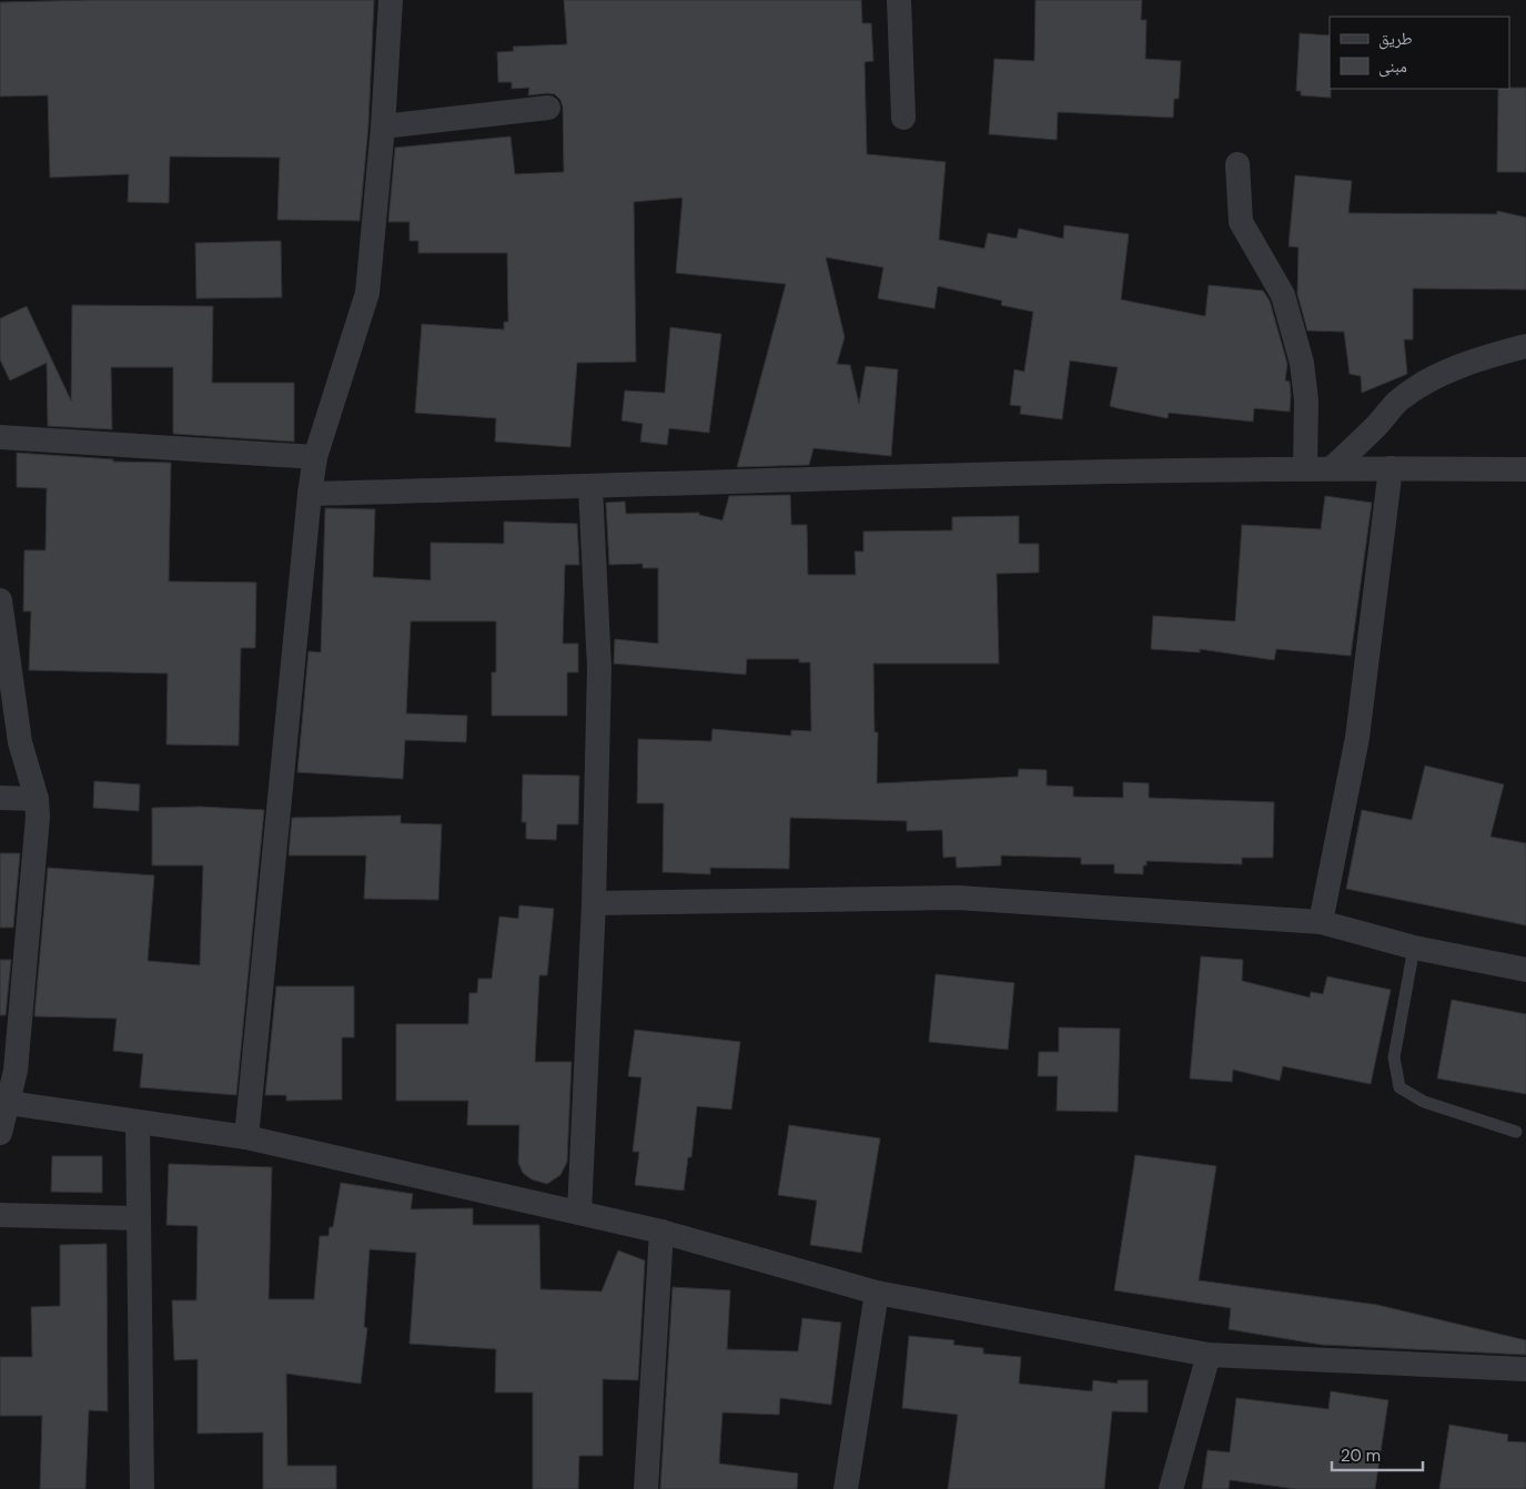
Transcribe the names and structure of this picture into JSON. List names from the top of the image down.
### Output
{
  "legend": ["طريق", "مبنى"],
  "scale_bar": "20 m"
}
